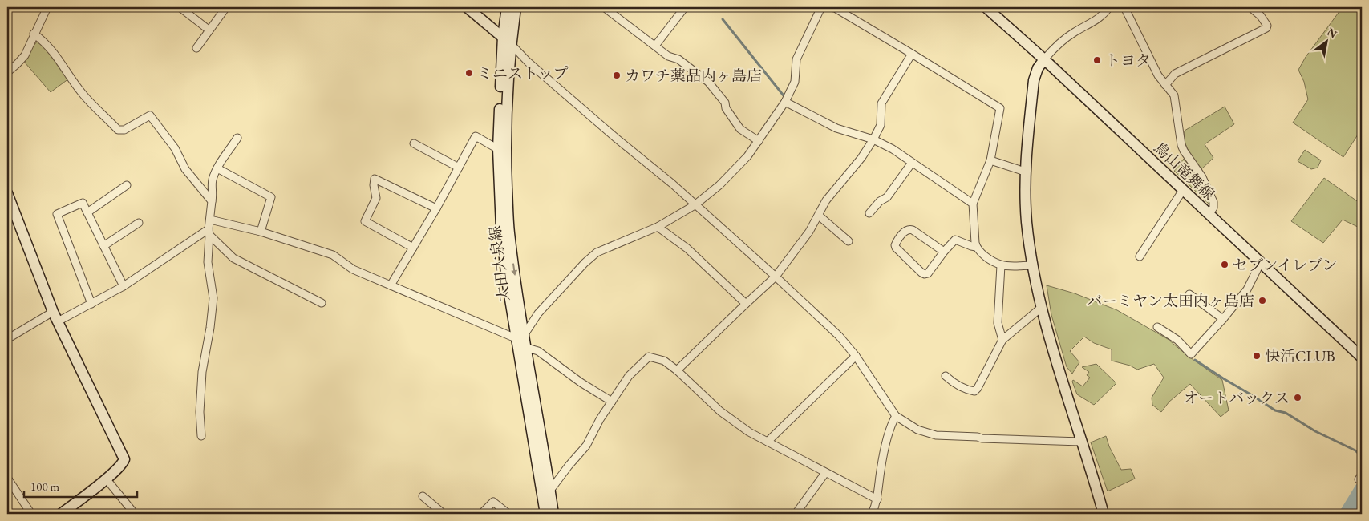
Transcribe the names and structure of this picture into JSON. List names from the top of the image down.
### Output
{
  "streets": {
    "main road": ["鳥山竜舞線", "太田大泉線"]
  },
  "places": [
    "トヨタ",
    "ミニストップ",
    "カワチ薬品内ヶ島店",
    "セブンイレブン",
    "バーミヤン太田内ヶ島店",
    "快活CLUB",
    "オートバックス"
  ],
  "scale_bar": "100 m",
  "north": "top right"
}
